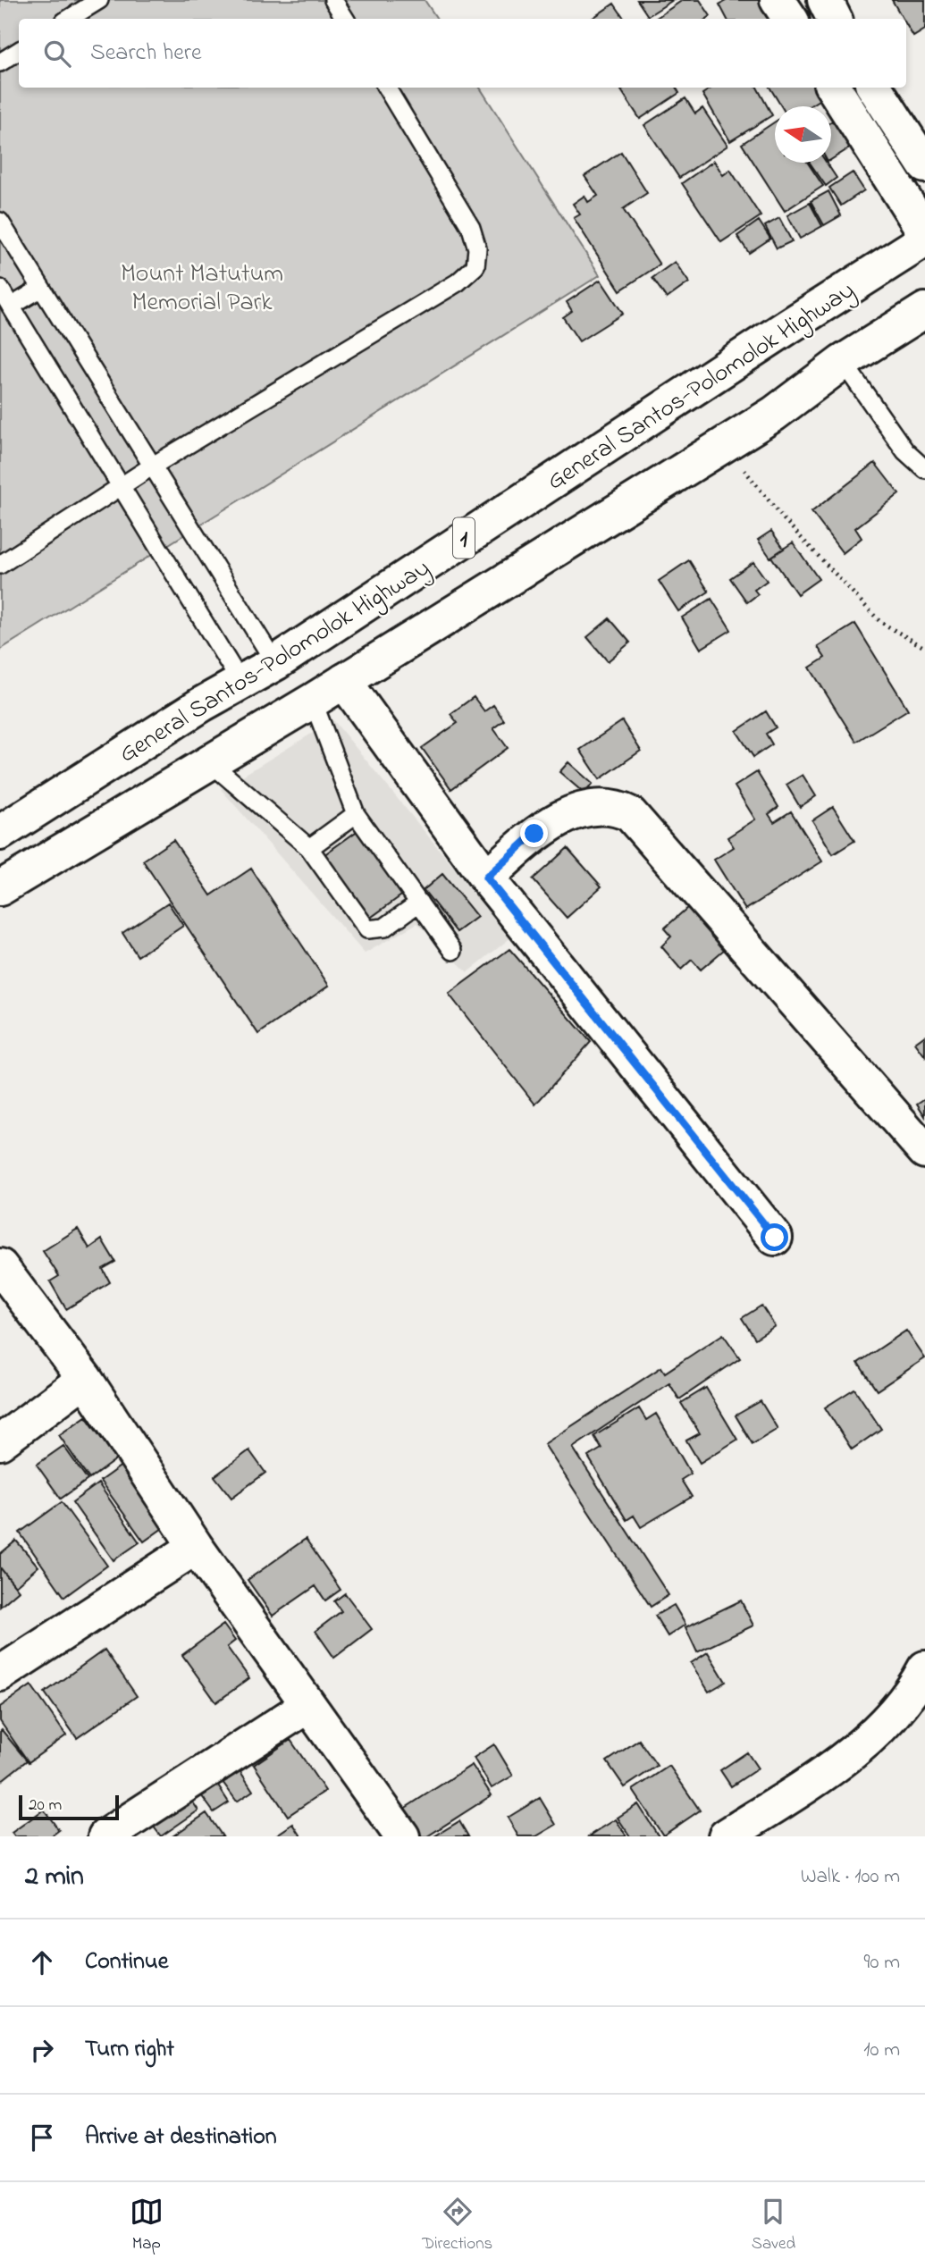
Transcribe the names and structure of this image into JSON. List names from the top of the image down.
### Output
{
  "streets": {
    "main road": ["General Santos-Polomolok Highway", "1"]
  },
  "parks": ["Mount Matutum Memorial Park"],
  "scale_bar": "20 m",
  "north": "left",
  "page": {
    "search": "Search here",
    "scale": "20 m",
    "heading": ["2 min", "Walk · 100 m"],
    "list": [
      ["Continue", "90 m"],
      ["Turn right", "10 m"],
      "Arrive at destination"
    ],
    "nav": ["Map", "Directions", "Saved"]
  }
}
